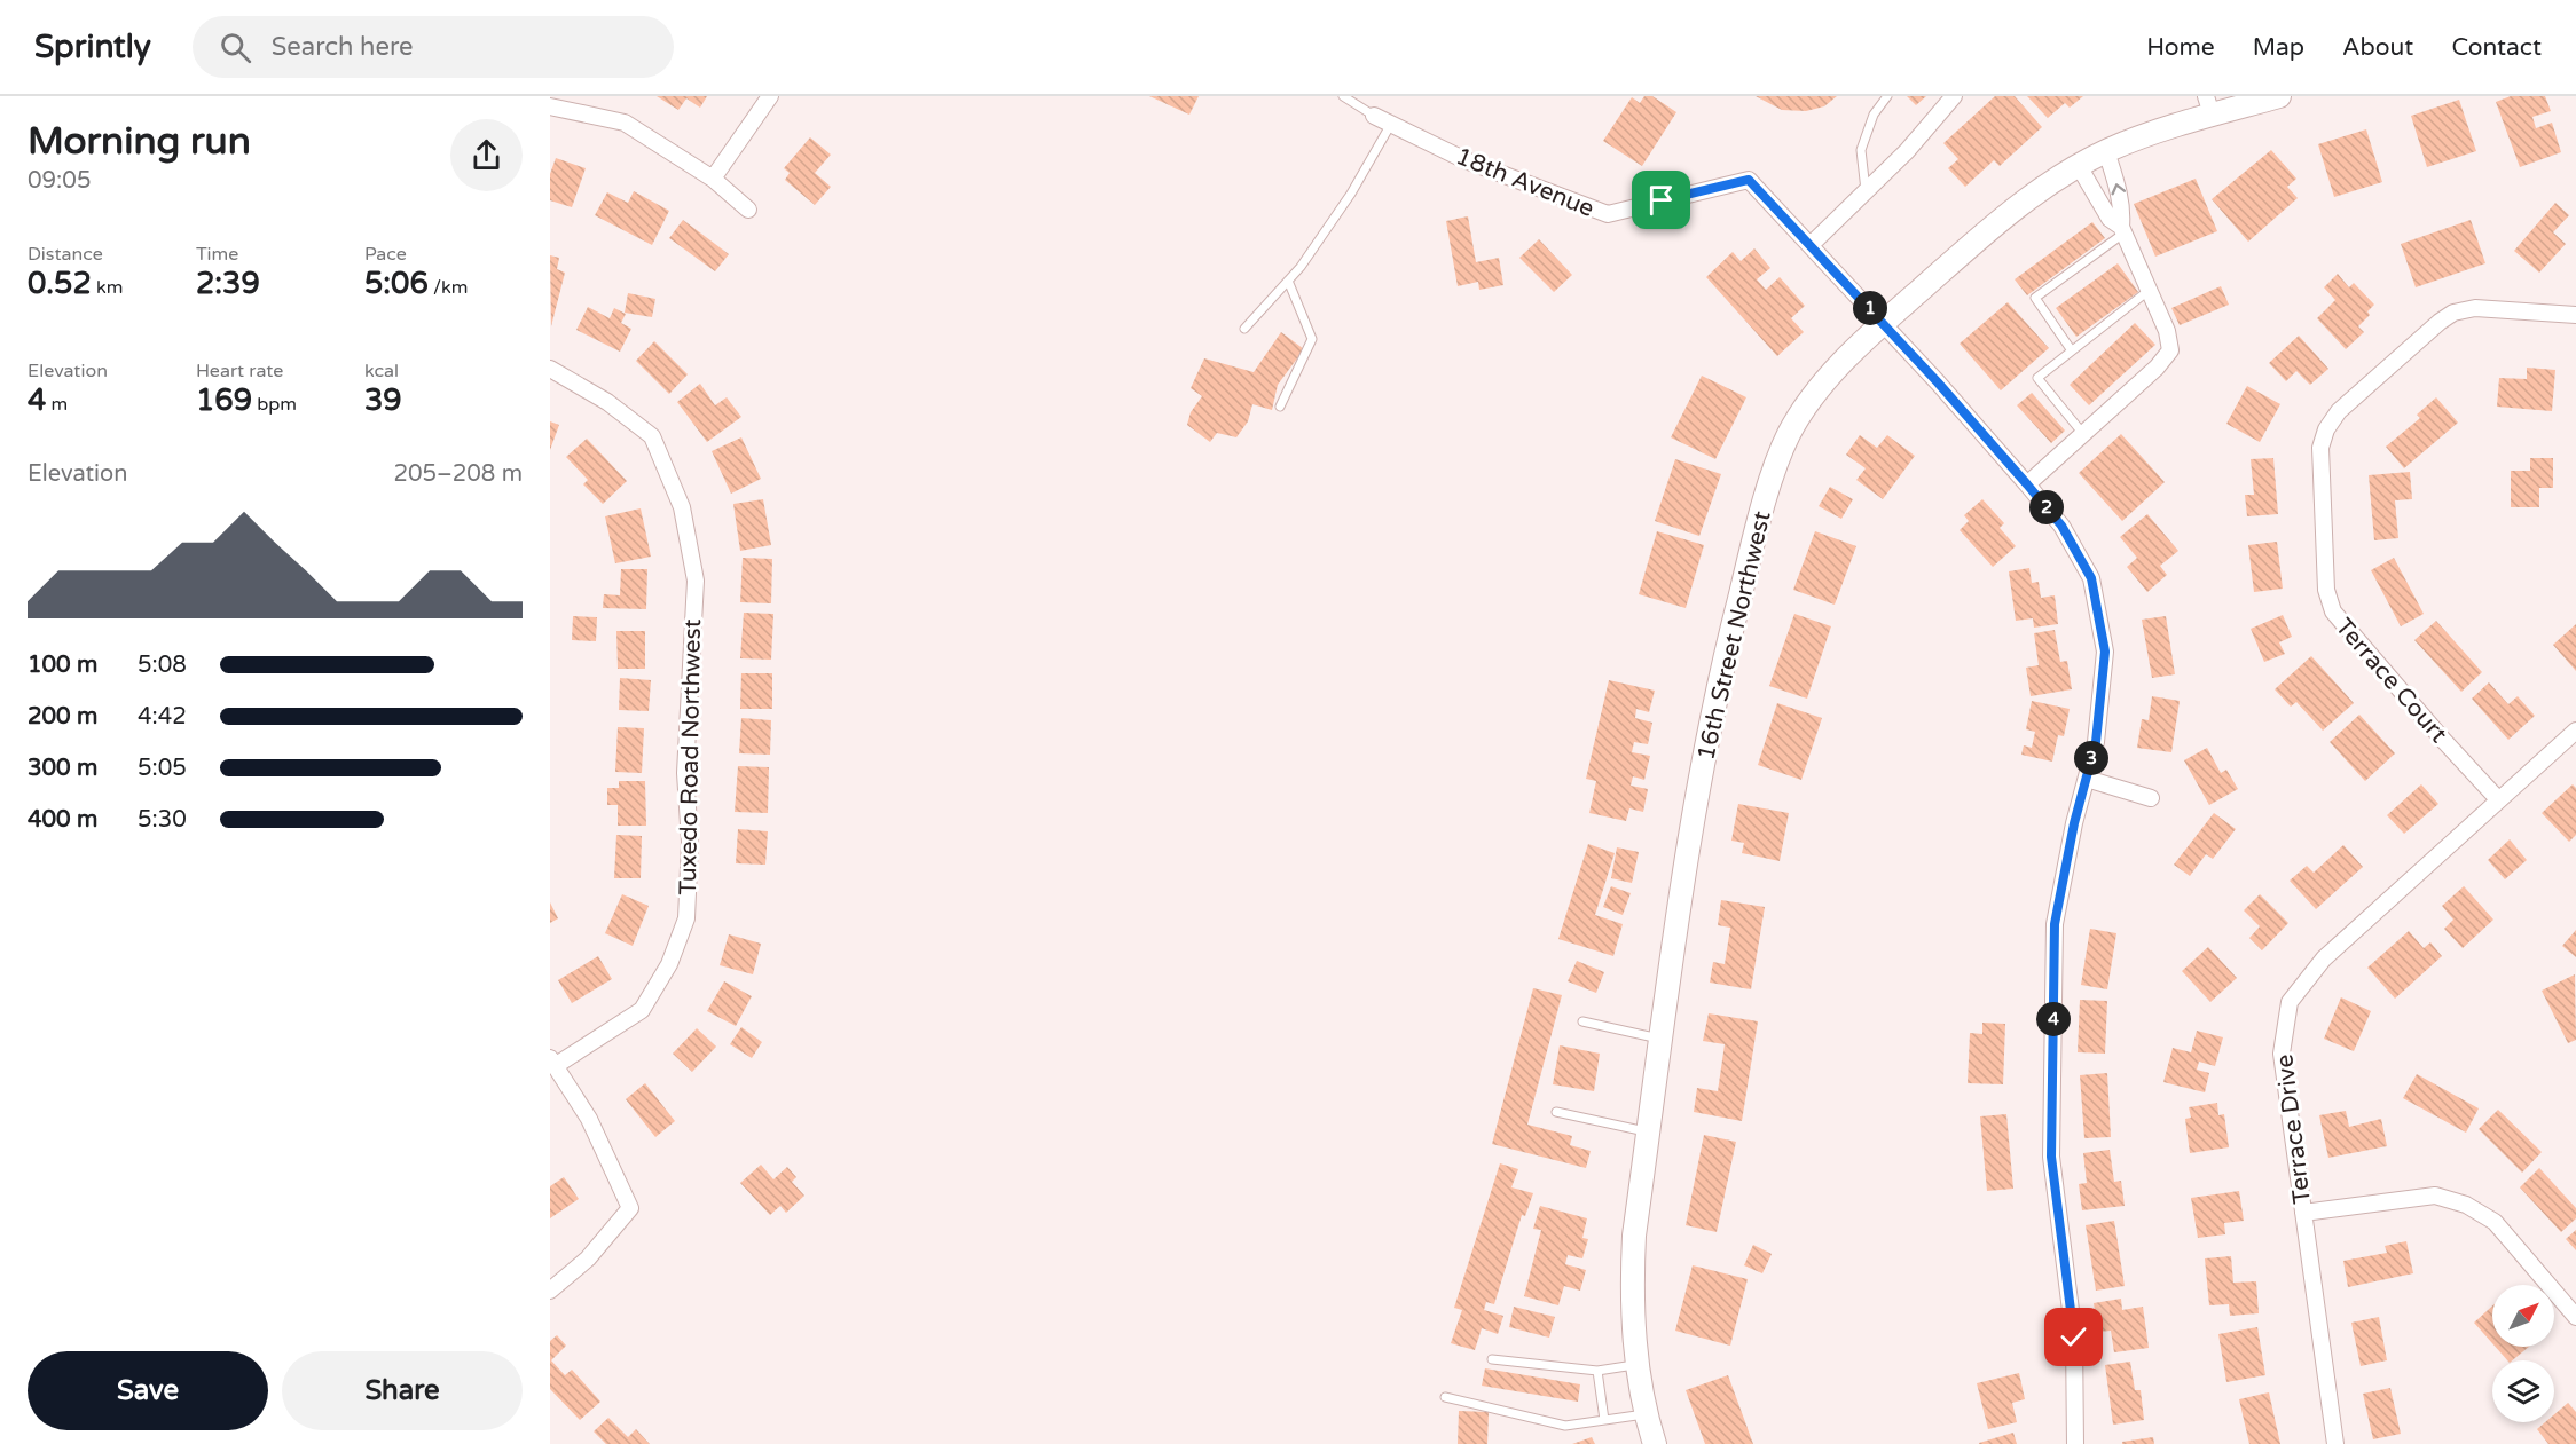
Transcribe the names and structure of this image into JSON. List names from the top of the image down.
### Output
{
  "streets": {
    "street": [
      "18th Avenue",
      "16th Street Northwest",
      "Terrace Court",
      "Tuxedo Road Northwest",
      "Terrace Drive"
    ]
  },
  "crossings": [
    ["18th Avenue", "16th Street Northwest"],
    ["Terrace Court", "Terrace Drive"]
  ],
  "north": "top right",
  "page": {
    "header": "Sprintly",
    "search": "Search here",
    "nav": [
      "Home",
      "Map",
      "About",
      "Contact"
    ],
    "heading": ["Morning run", "09:05"],
    "stats": [
      ["Distance", "0.52 km"],
      ["Time", "2:39"],
      ["Pace", "5:06 /km"],
      ["Elevation", "4 m"],
      ["Heart rate", "169 bpm"],
      ["kcal", "39"]
    ],
    "pins": [
      "1",
      "2",
      "3",
      "4"
    ],
    "chart": ["Elevation", "205–208 m"],
    "list": [
      {
        "name": "100 m",
        "note": "5:08"
      },
      {
        "name": "200 m",
        "note": "4:42"
      },
      {
        "name": "300 m",
        "note": "5:05"
      },
      {
        "name": "400 m",
        "note": "5:30"
      }
    ],
    "buttons": ["Save", "Share"]
  }
}
